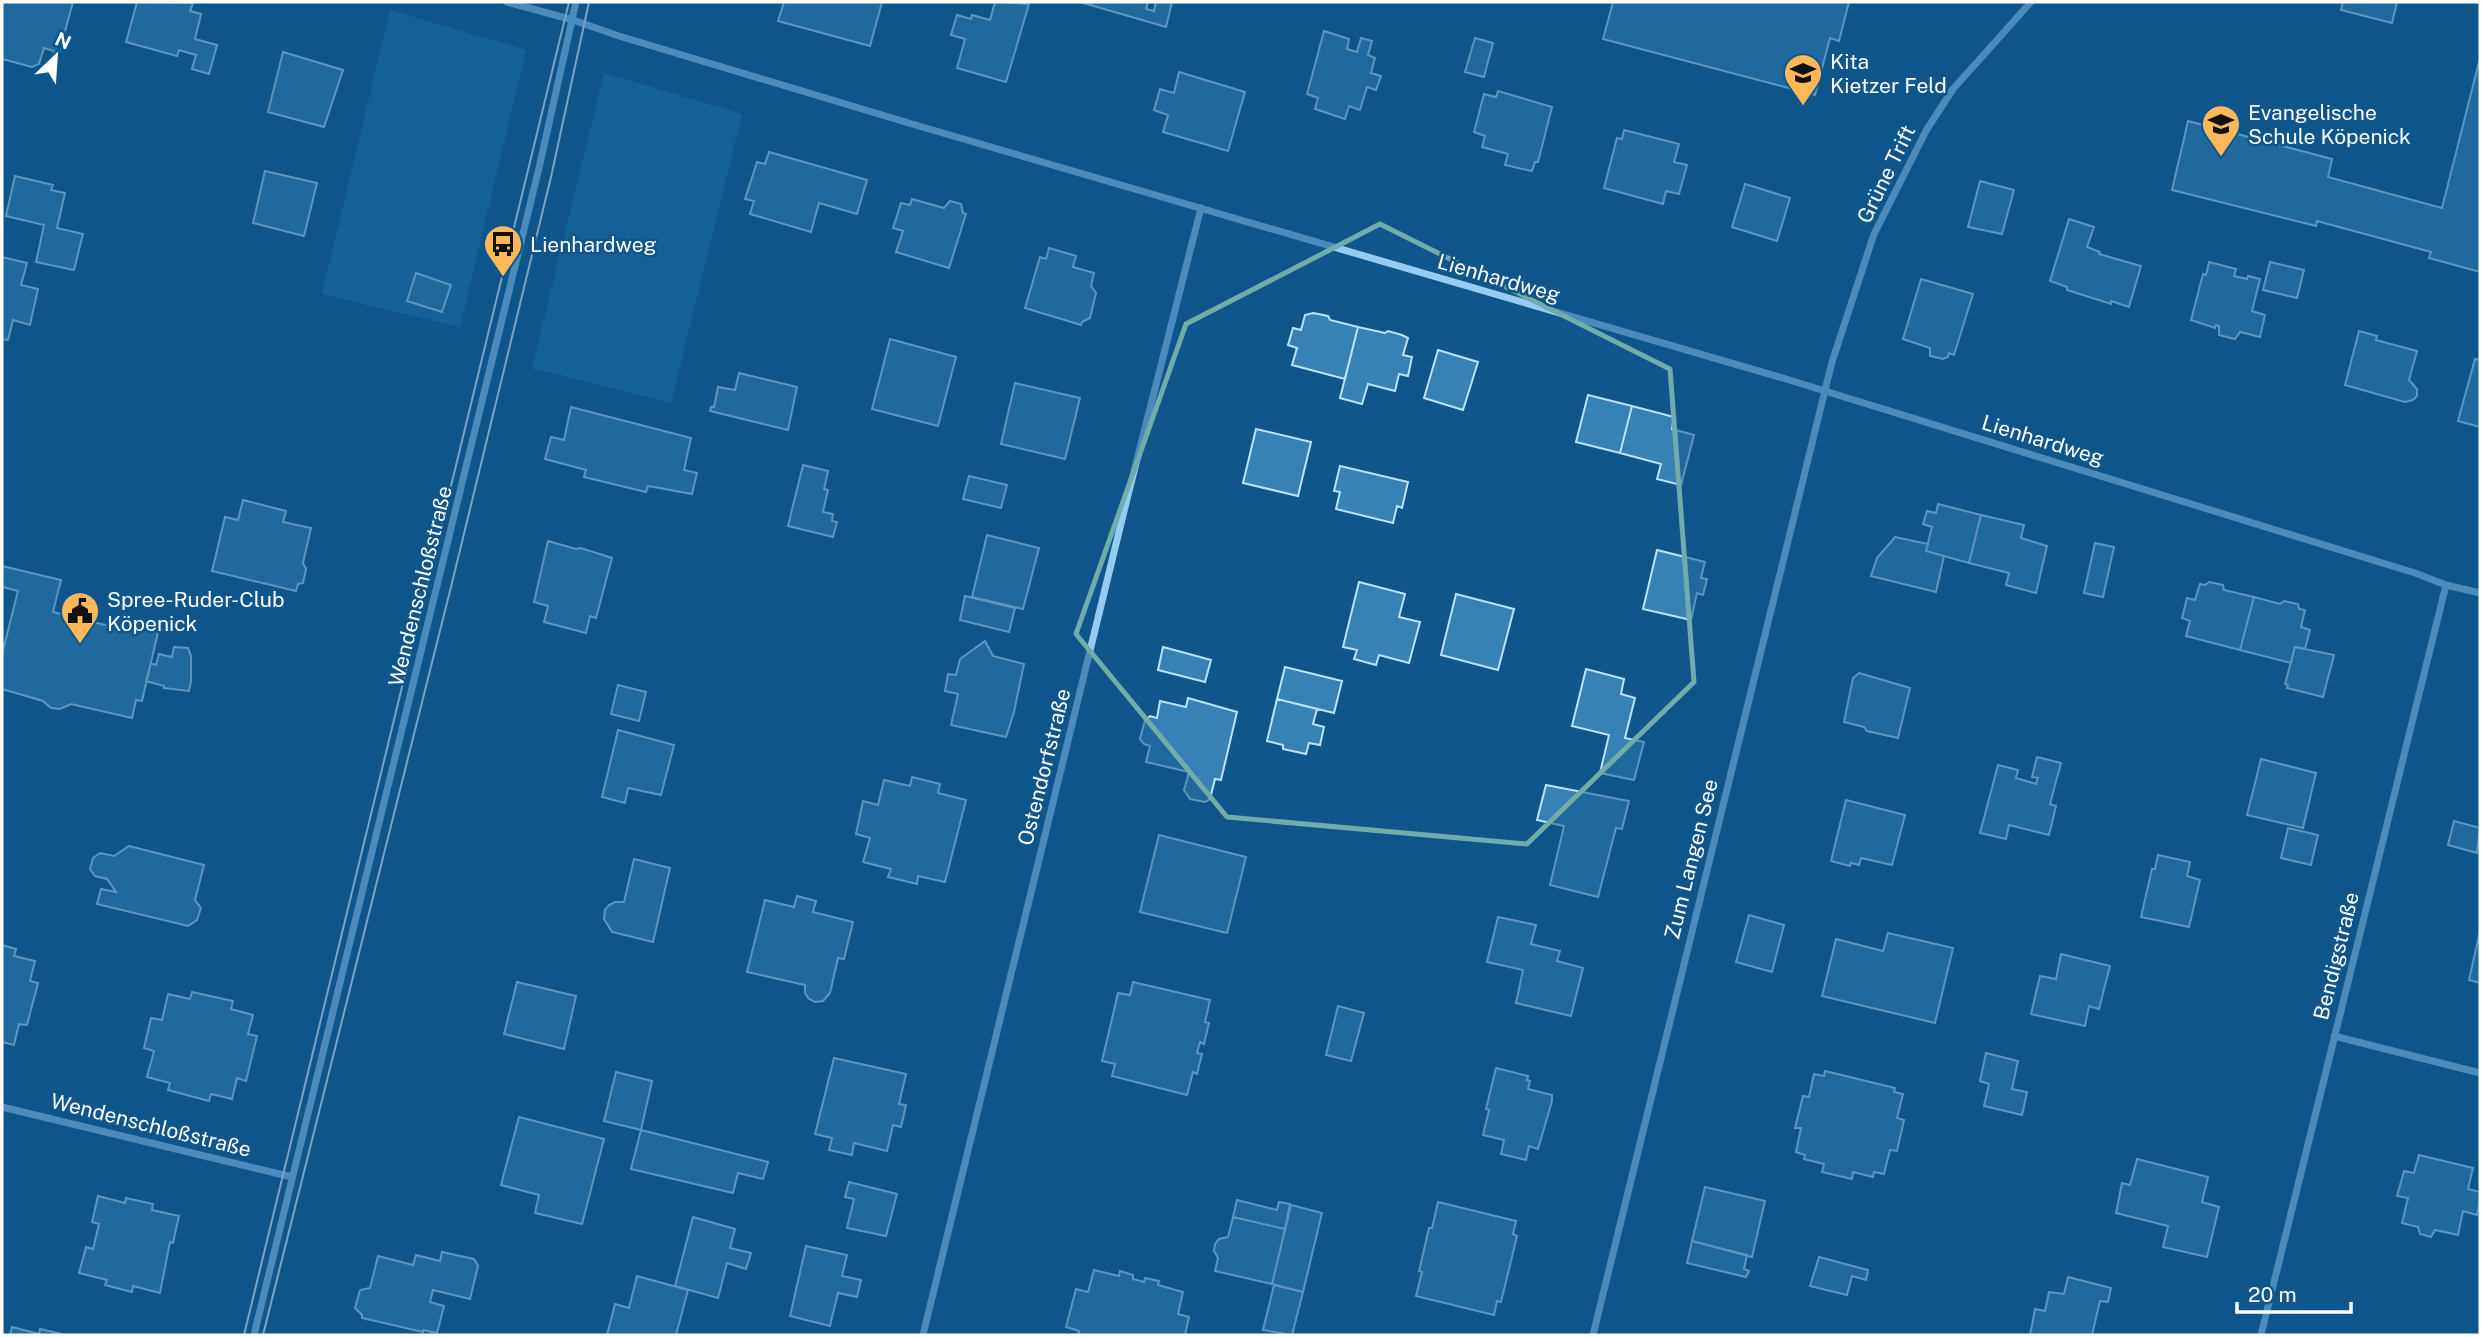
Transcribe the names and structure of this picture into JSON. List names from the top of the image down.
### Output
{
  "streets": {
    "street": [
      "Grüne Trift",
      "Lienhardweg",
      "Wendenschloßstraße",
      "Ostendorfstraße",
      "Zum Langen See",
      "Bendigstraße"
    ]
  },
  "crossings": [
    ["Grüne Trift", "Lienhardweg"],
    ["Grüne Trift", "Zum Langen See"],
    ["Lienhardweg", "Wendenschloßstraße"],
    ["Lienhardweg", "Ostendorfstraße"],
    ["Lienhardweg", "Zum Langen See"],
    ["Lienhardweg", "Bendigstraße"]
  ],
  "places": {
    "school or university": ["Kita Kietzer Feld", "Evangelische Schule Köpenick"],
    "bus stop": ["Lienhardweg"],
    "public building": ["Spree-Ruder-Club Köpenick"]
  },
  "scale_bar": "20 m",
  "north": "top right"
}
